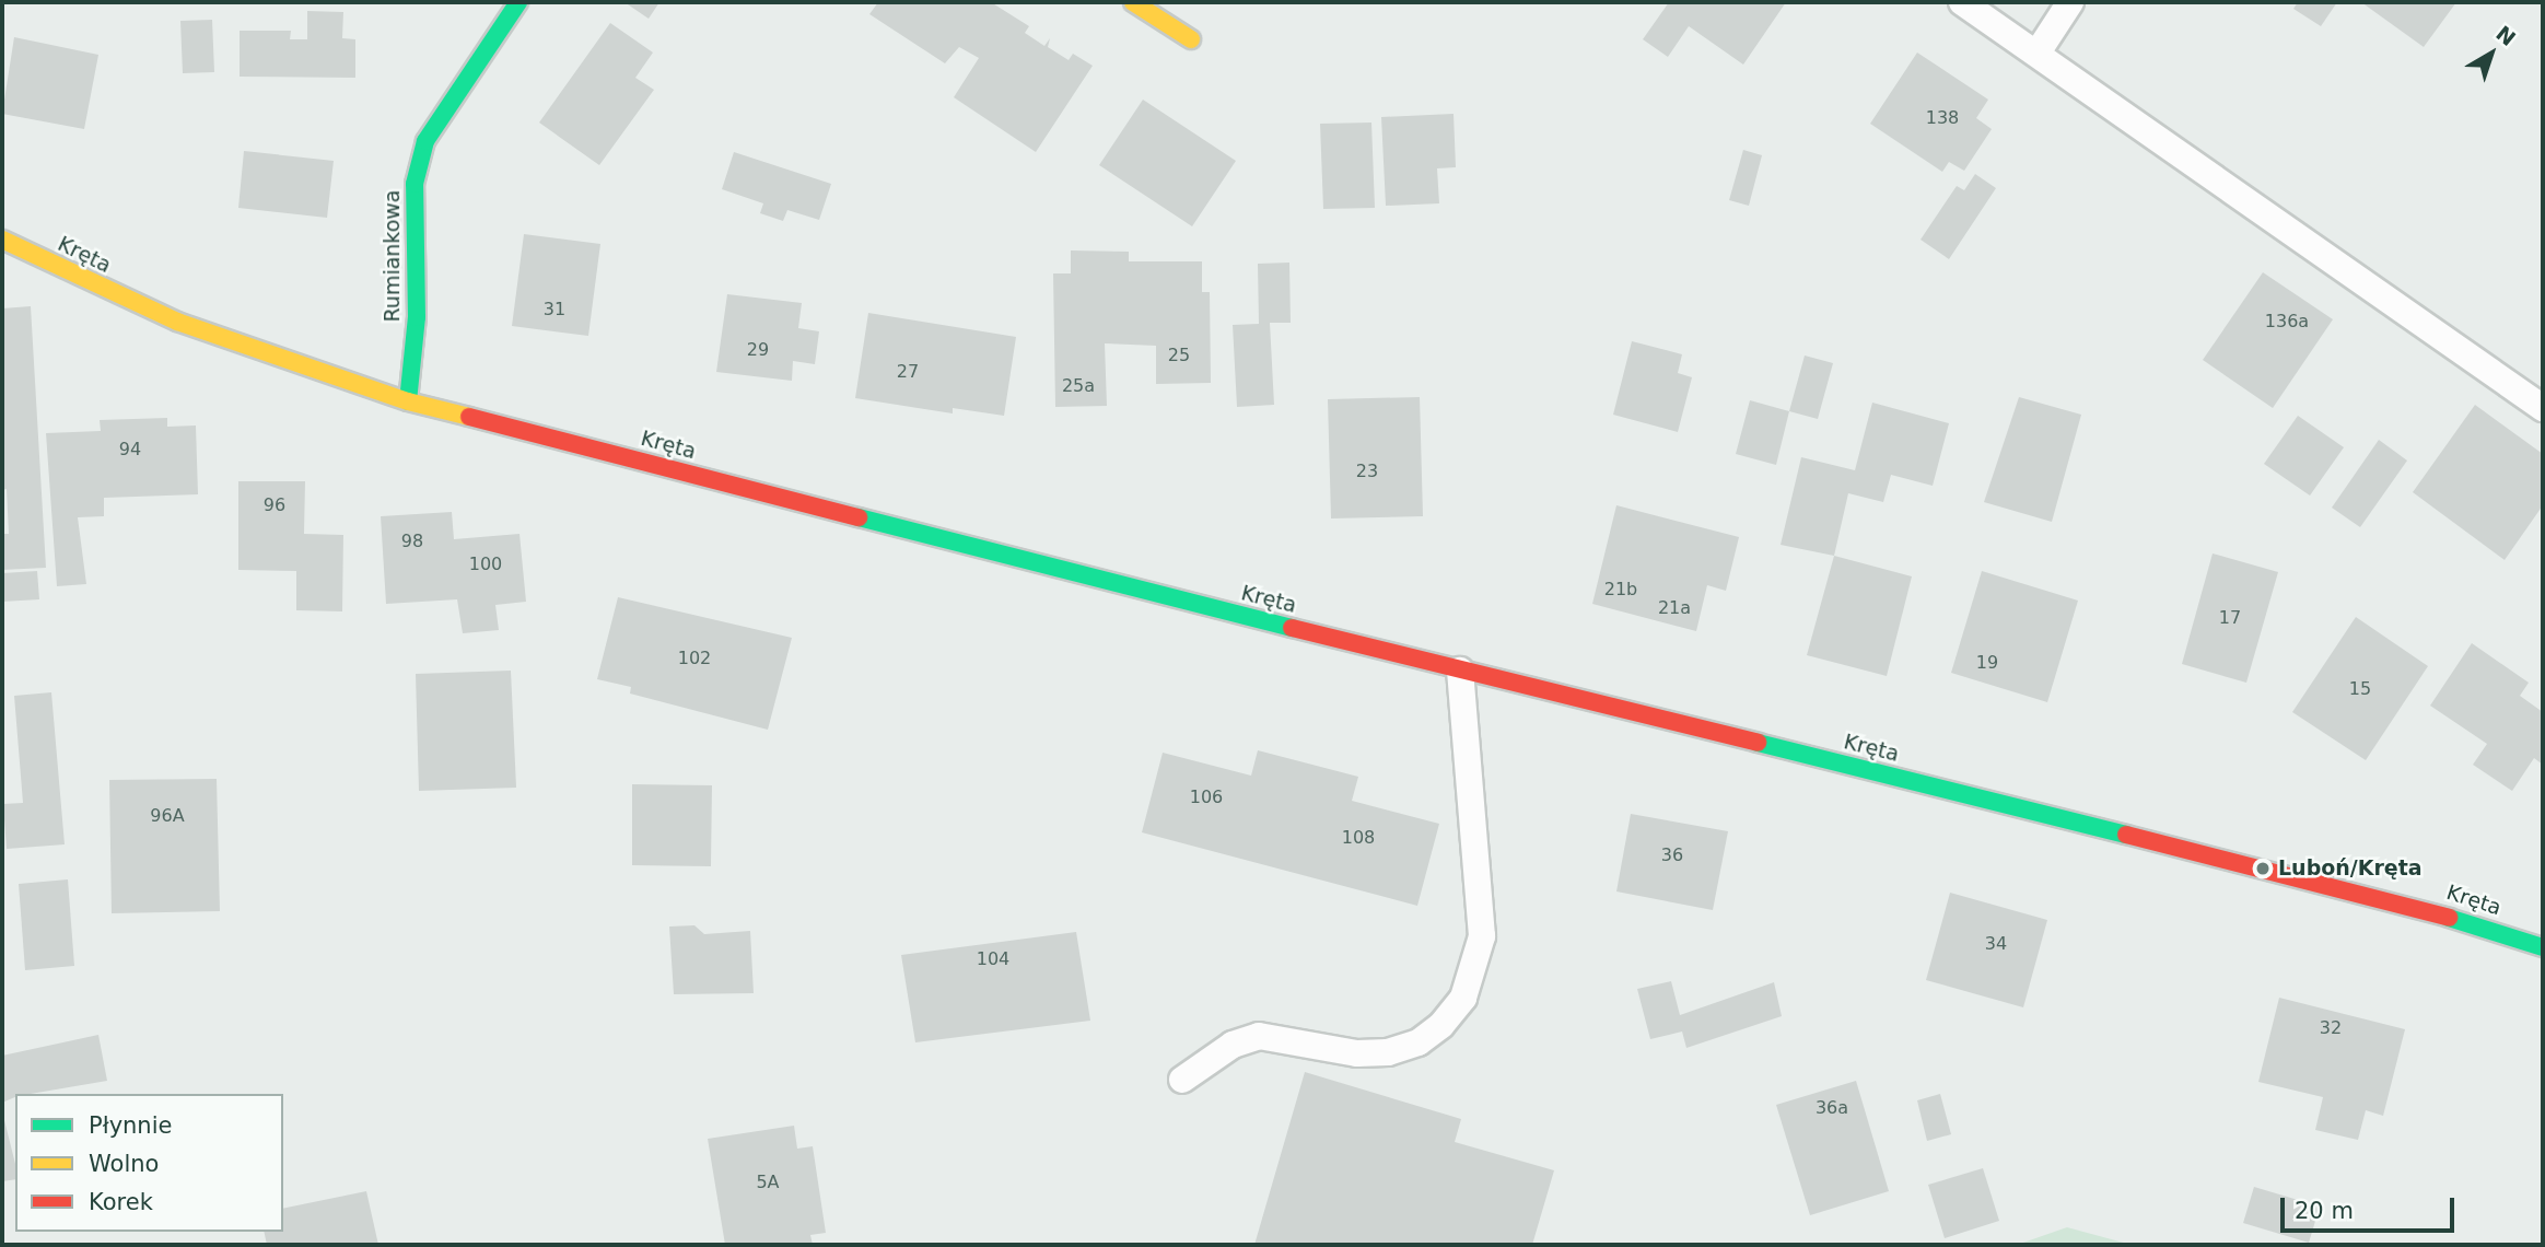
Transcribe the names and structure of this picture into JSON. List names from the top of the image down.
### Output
{
  "streets": {
    "street": ["Kręta", "Rumiankowa"]
  },
  "crossings": [
    ["Kręta", "Rumiankowa"]
  ],
  "places": ["Luboń/Kręta"],
  "house_numbers": [
    "138",
    "31",
    "136a",
    "29",
    "25",
    "27",
    "25a",
    "94",
    "23",
    "96",
    "98",
    "100",
    "21b",
    "21a",
    "17",
    "102",
    "19",
    "15",
    "106",
    "96A",
    "108",
    "36",
    "34",
    "104",
    "32",
    "36a",
    "5A"
  ],
  "legend": ["Płynnie", "Wolno", "Korek"],
  "scale_bar": "20 m",
  "north": "top right"
}
